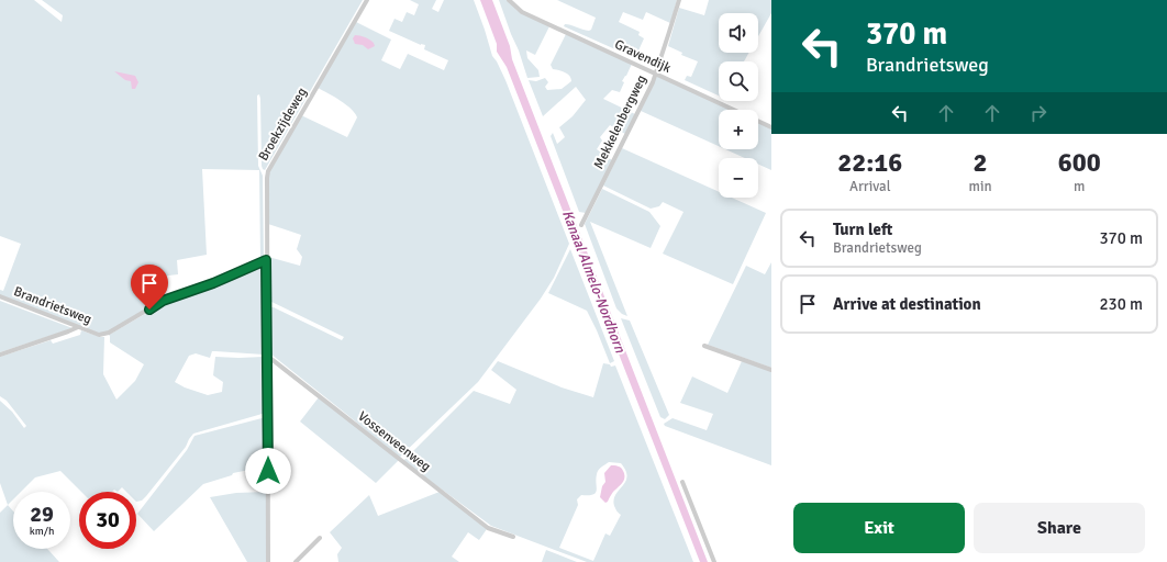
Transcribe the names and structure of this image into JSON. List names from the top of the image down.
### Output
{
  "streets": {
    "street": [
      "Gravendijk",
      "Mekkelenbergweg",
      "Broekzijdeweg",
      "Brandrietsweg",
      "Vossenveenweg"
    ]
  },
  "crossings": [
    ["Gravendijk", "Mekkelenbergweg"],
    ["Broekzijdeweg", "Brandrietsweg"],
    ["Broekzijdeweg", "Vossenveenweg"]
  ],
  "water": ["Kanaal Almelo-Nordhorn"],
  "page": {
    "turn": ["370 m", "Brandrietsweg"],
    "map_buttons": ["+", "−"],
    "eta": [
      "22:16",
      "Arrival",
      "2",
      "min",
      "600",
      "m"
    ],
    "list": [
      {
        "name": "Turn left",
        "note": "Brandrietsweg",
        "value": "370 m"
      },
      {
        "name": "Arrive at destination",
        "value": "230 m"
      }
    ],
    "speed": "29 km/h",
    "limit": "30",
    "buttons": ["Exit", "Share"]
  }
}
